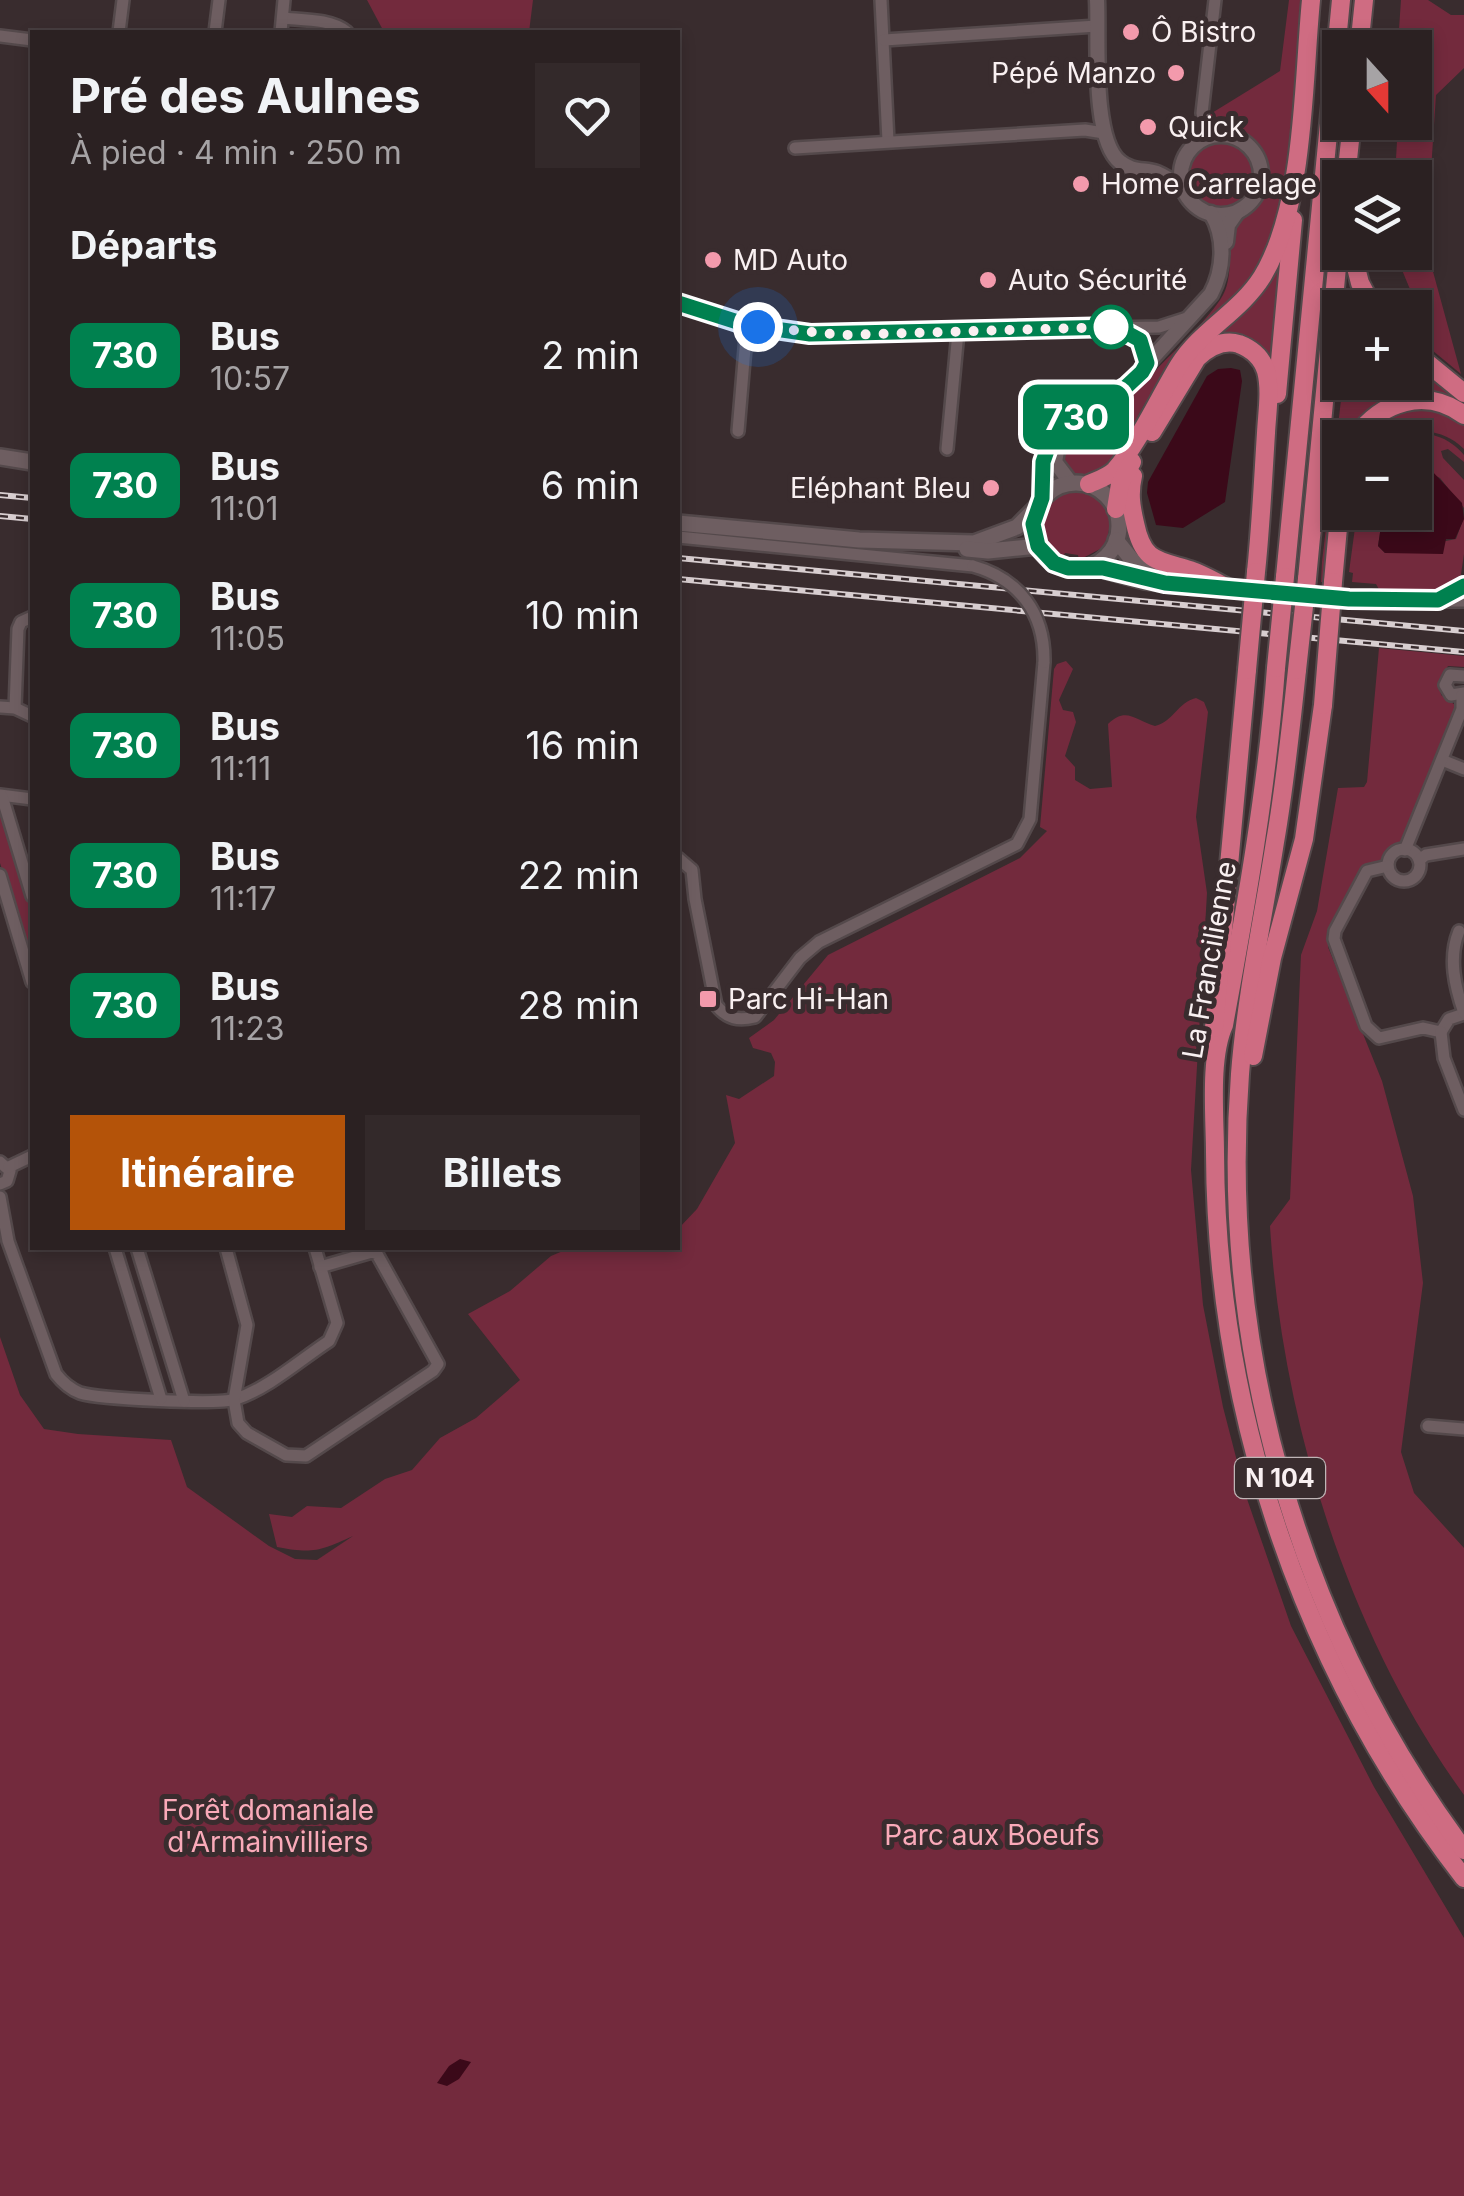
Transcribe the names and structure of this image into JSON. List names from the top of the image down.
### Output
{
  "streets": {
    "highway": ["La Francilienne", "N 104"]
  },
  "parks": ["Forêt domaniale d'Armainvilliers", "Parc aux Boeufs"],
  "places": {
    "other": [
      "Ô Bistro",
      "Pépé Manzo",
      "Quick",
      "Home Carrelage",
      "MD Auto",
      "Auto Sécurité",
      "Eléphant Bleu"
    ],
    "transit": ["Parc Hi-Han"]
  },
  "lines": ["bus line 730"],
  "north": "bottom",
  "page": {
    "on_map": "730",
    "map_buttons": ["+", "−"],
    "heading": [
      ["Pré des Aulnes", "À pied · 4 min · 250 m"],
      "Départs"
    ],
    "list": [
      {
        "mark": "730",
        "name": "Bus",
        "note": "10:57",
        "value": "2 min"
      },
      {
        "mark": "730",
        "name": "Bus",
        "note": "11:01",
        "value": "6 min"
      },
      {
        "mark": "730",
        "name": "Bus",
        "note": "11:05",
        "value": "10 min"
      },
      {
        "mark": "730",
        "name": "Bus",
        "note": "11:11",
        "value": "16 min"
      },
      {
        "mark": "730",
        "name": "Bus",
        "note": "11:17",
        "value": "22 min"
      },
      {
        "mark": "730",
        "name": "Bus",
        "note": "11:23",
        "value": "28 min"
      }
    ],
    "buttons": ["Itinéraire", "Billets"]
  }
}
